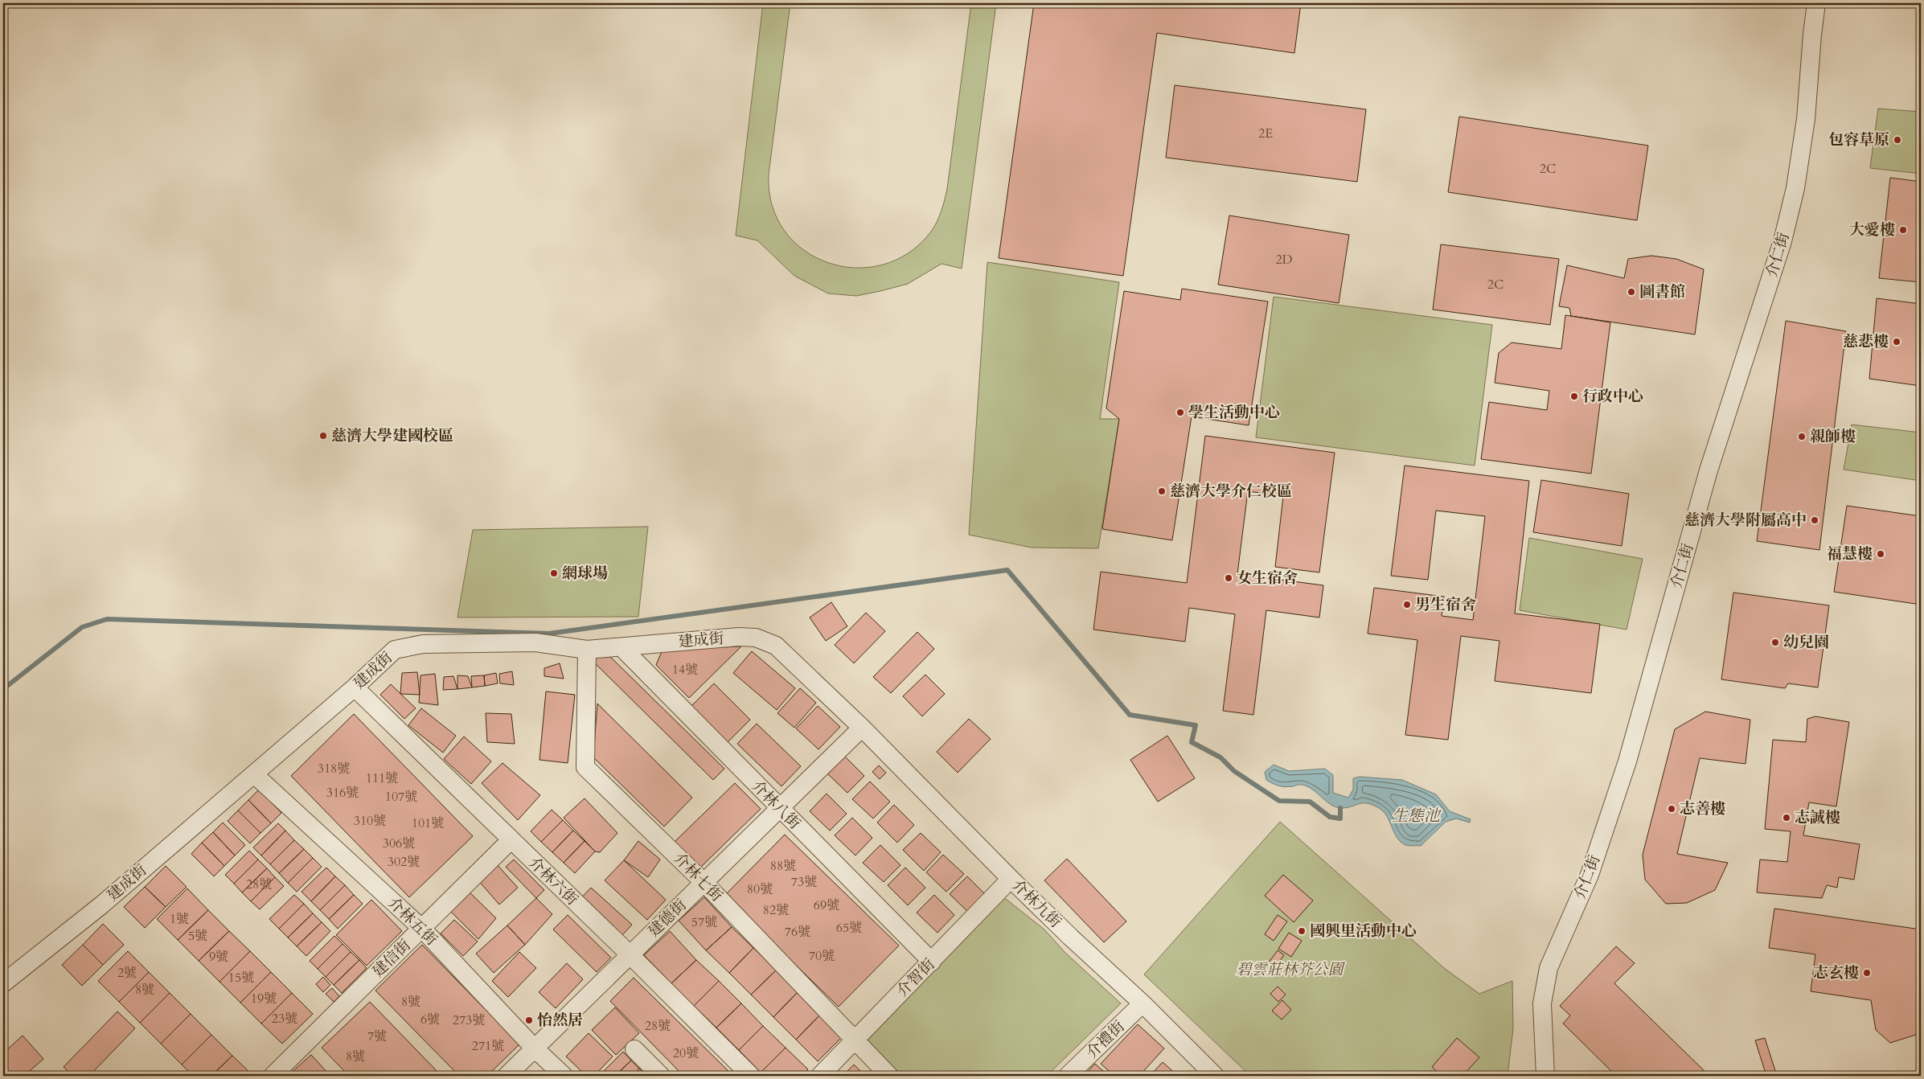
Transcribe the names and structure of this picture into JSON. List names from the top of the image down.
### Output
{
  "streets": {
    "street": [
      "介仁街",
      "建成街",
      "介林八街",
      "介林七街",
      "介林六街",
      "介林九街",
      "建德街",
      "介林五街",
      "建信街",
      "介智街",
      "介禮街"
    ]
  },
  "crossings": [
    ["建成街", "介林八街"],
    ["建成街", "介林七街"],
    ["建成街", "介林六街"],
    ["建成街", "介林九街"],
    ["建成街", "建德街"],
    ["建成街", "介林五街"],
    ["介林八街", "建德街"],
    ["介林八街", "介智街"],
    ["介林七街", "建德街"],
    ["介林七街", "介智街"],
    ["介林六街", "建德街"],
    ["介林六街", "建信街"],
    ["介林九街", "建德街"],
    ["介林九街", "介智街"],
    ["介林九街", "介禮街"],
    ["建德街", "介林五街"],
    ["介林五街", "建信街"]
  ],
  "water": ["生態池"],
  "parks": ["碧雲莊林芥公園"],
  "places": [
    "包容草原",
    "大愛樓",
    "圖書館",
    "慈悲樓",
    "行政中心",
    "學生活動中心",
    "慈濟大學建國校區",
    "親師樓",
    "慈濟大學介仁校區",
    "慈濟大學附屬高中",
    "福慧樓",
    "網球場",
    "女生宿舍",
    "男生宿舍",
    "幼兒園",
    "志善樓",
    "志誠樓",
    "國興里活動中心",
    "志玄樓",
    "怡然居"
  ],
  "house_numbers": [
    "2E",
    "2C",
    "2D",
    "2C",
    "14號",
    "318號",
    "111號",
    "316號",
    "107號",
    "310號",
    "101號",
    "306號",
    "302號",
    "88號",
    "73號",
    "28號",
    "80號",
    "69號",
    "82號",
    "1號",
    "57號",
    "65號",
    "76號",
    "5號",
    "70號",
    "9號",
    "2號",
    "15號",
    "8號",
    "19號",
    "8號",
    "23號",
    "6號",
    "273號",
    "28號",
    "7號",
    "271號",
    "20號",
    "8號"
  ]
}
